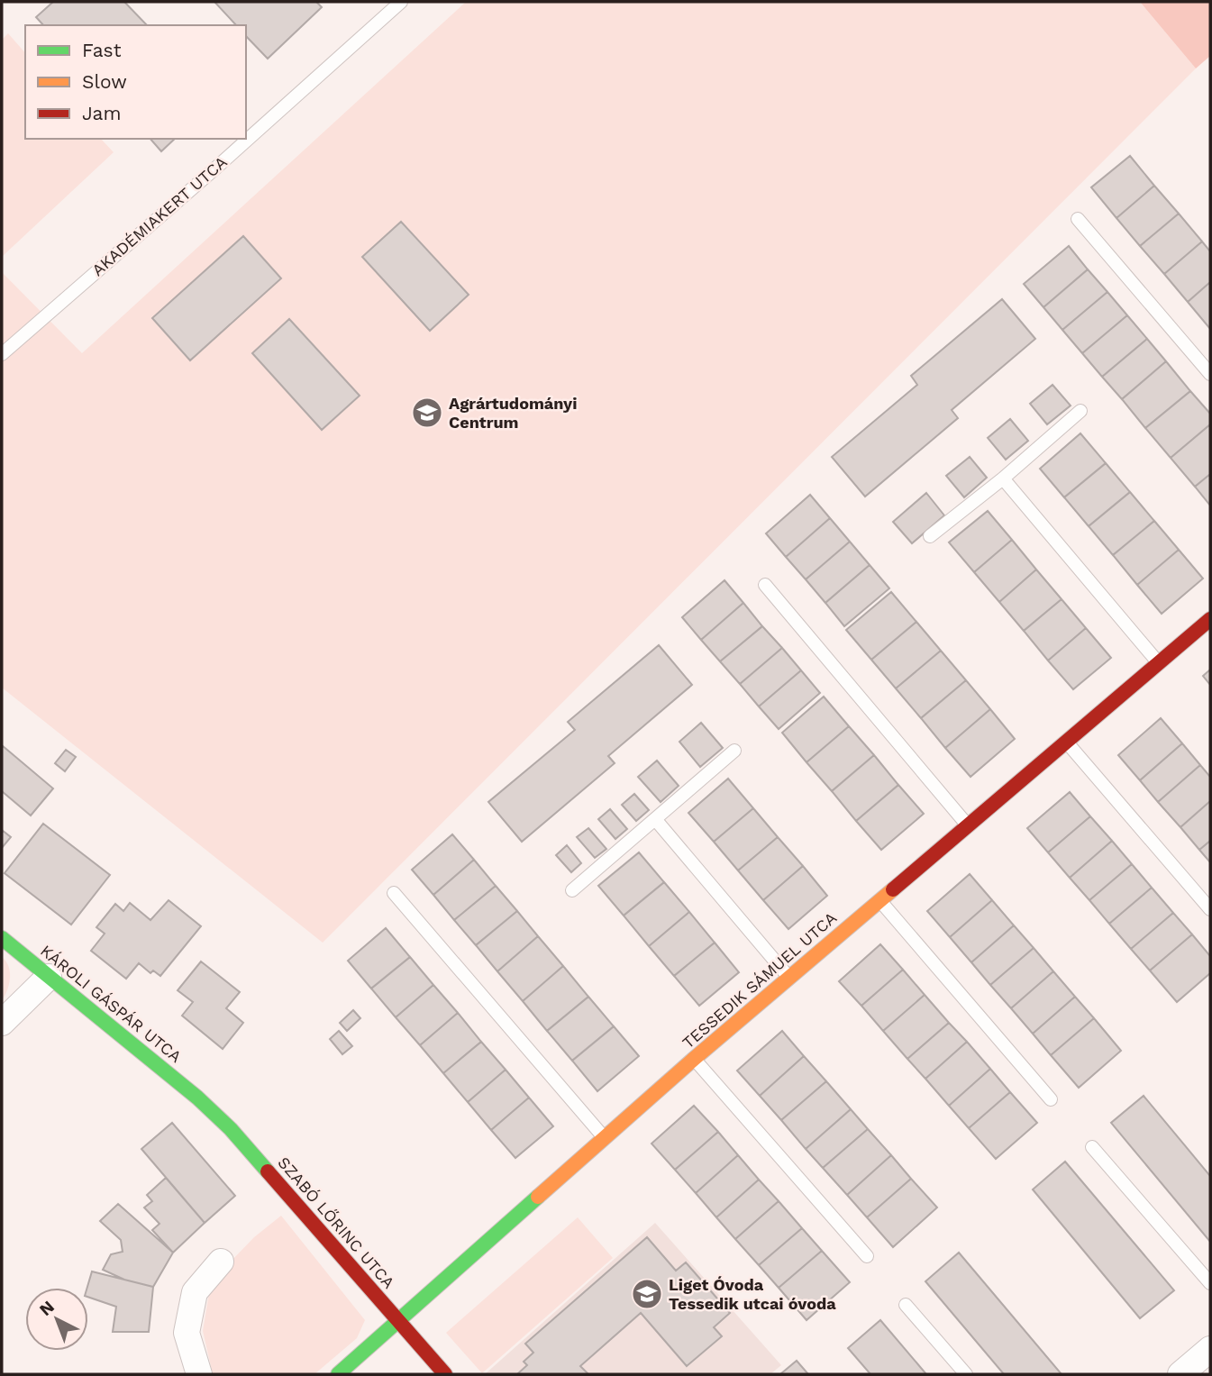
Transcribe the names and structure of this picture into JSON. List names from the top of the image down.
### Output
{
  "streets": {
    "street": ["TESSEDIK SÁMUEL UTCA", "KÁROLI GÁSPÁR UTCA", "SZABÓ LŐRINC UTCA"],
    "lane": ["AKADÉMIAKERT UTCA"]
  },
  "crossings": [
    ["TESSEDIK SÁMUEL UTCA", "SZABÓ LŐRINC UTCA"],
    ["KÁROLI GÁSPÁR UTCA", "SZABÓ LŐRINC UTCA"]
  ],
  "places": {
    "school or university": ["Agrártudományi Centrum", "Liget Óvoda Tessedik utcai óvoda"]
  },
  "legend": ["Fast", "Slow", "Jam"],
  "north": "top left"
}
